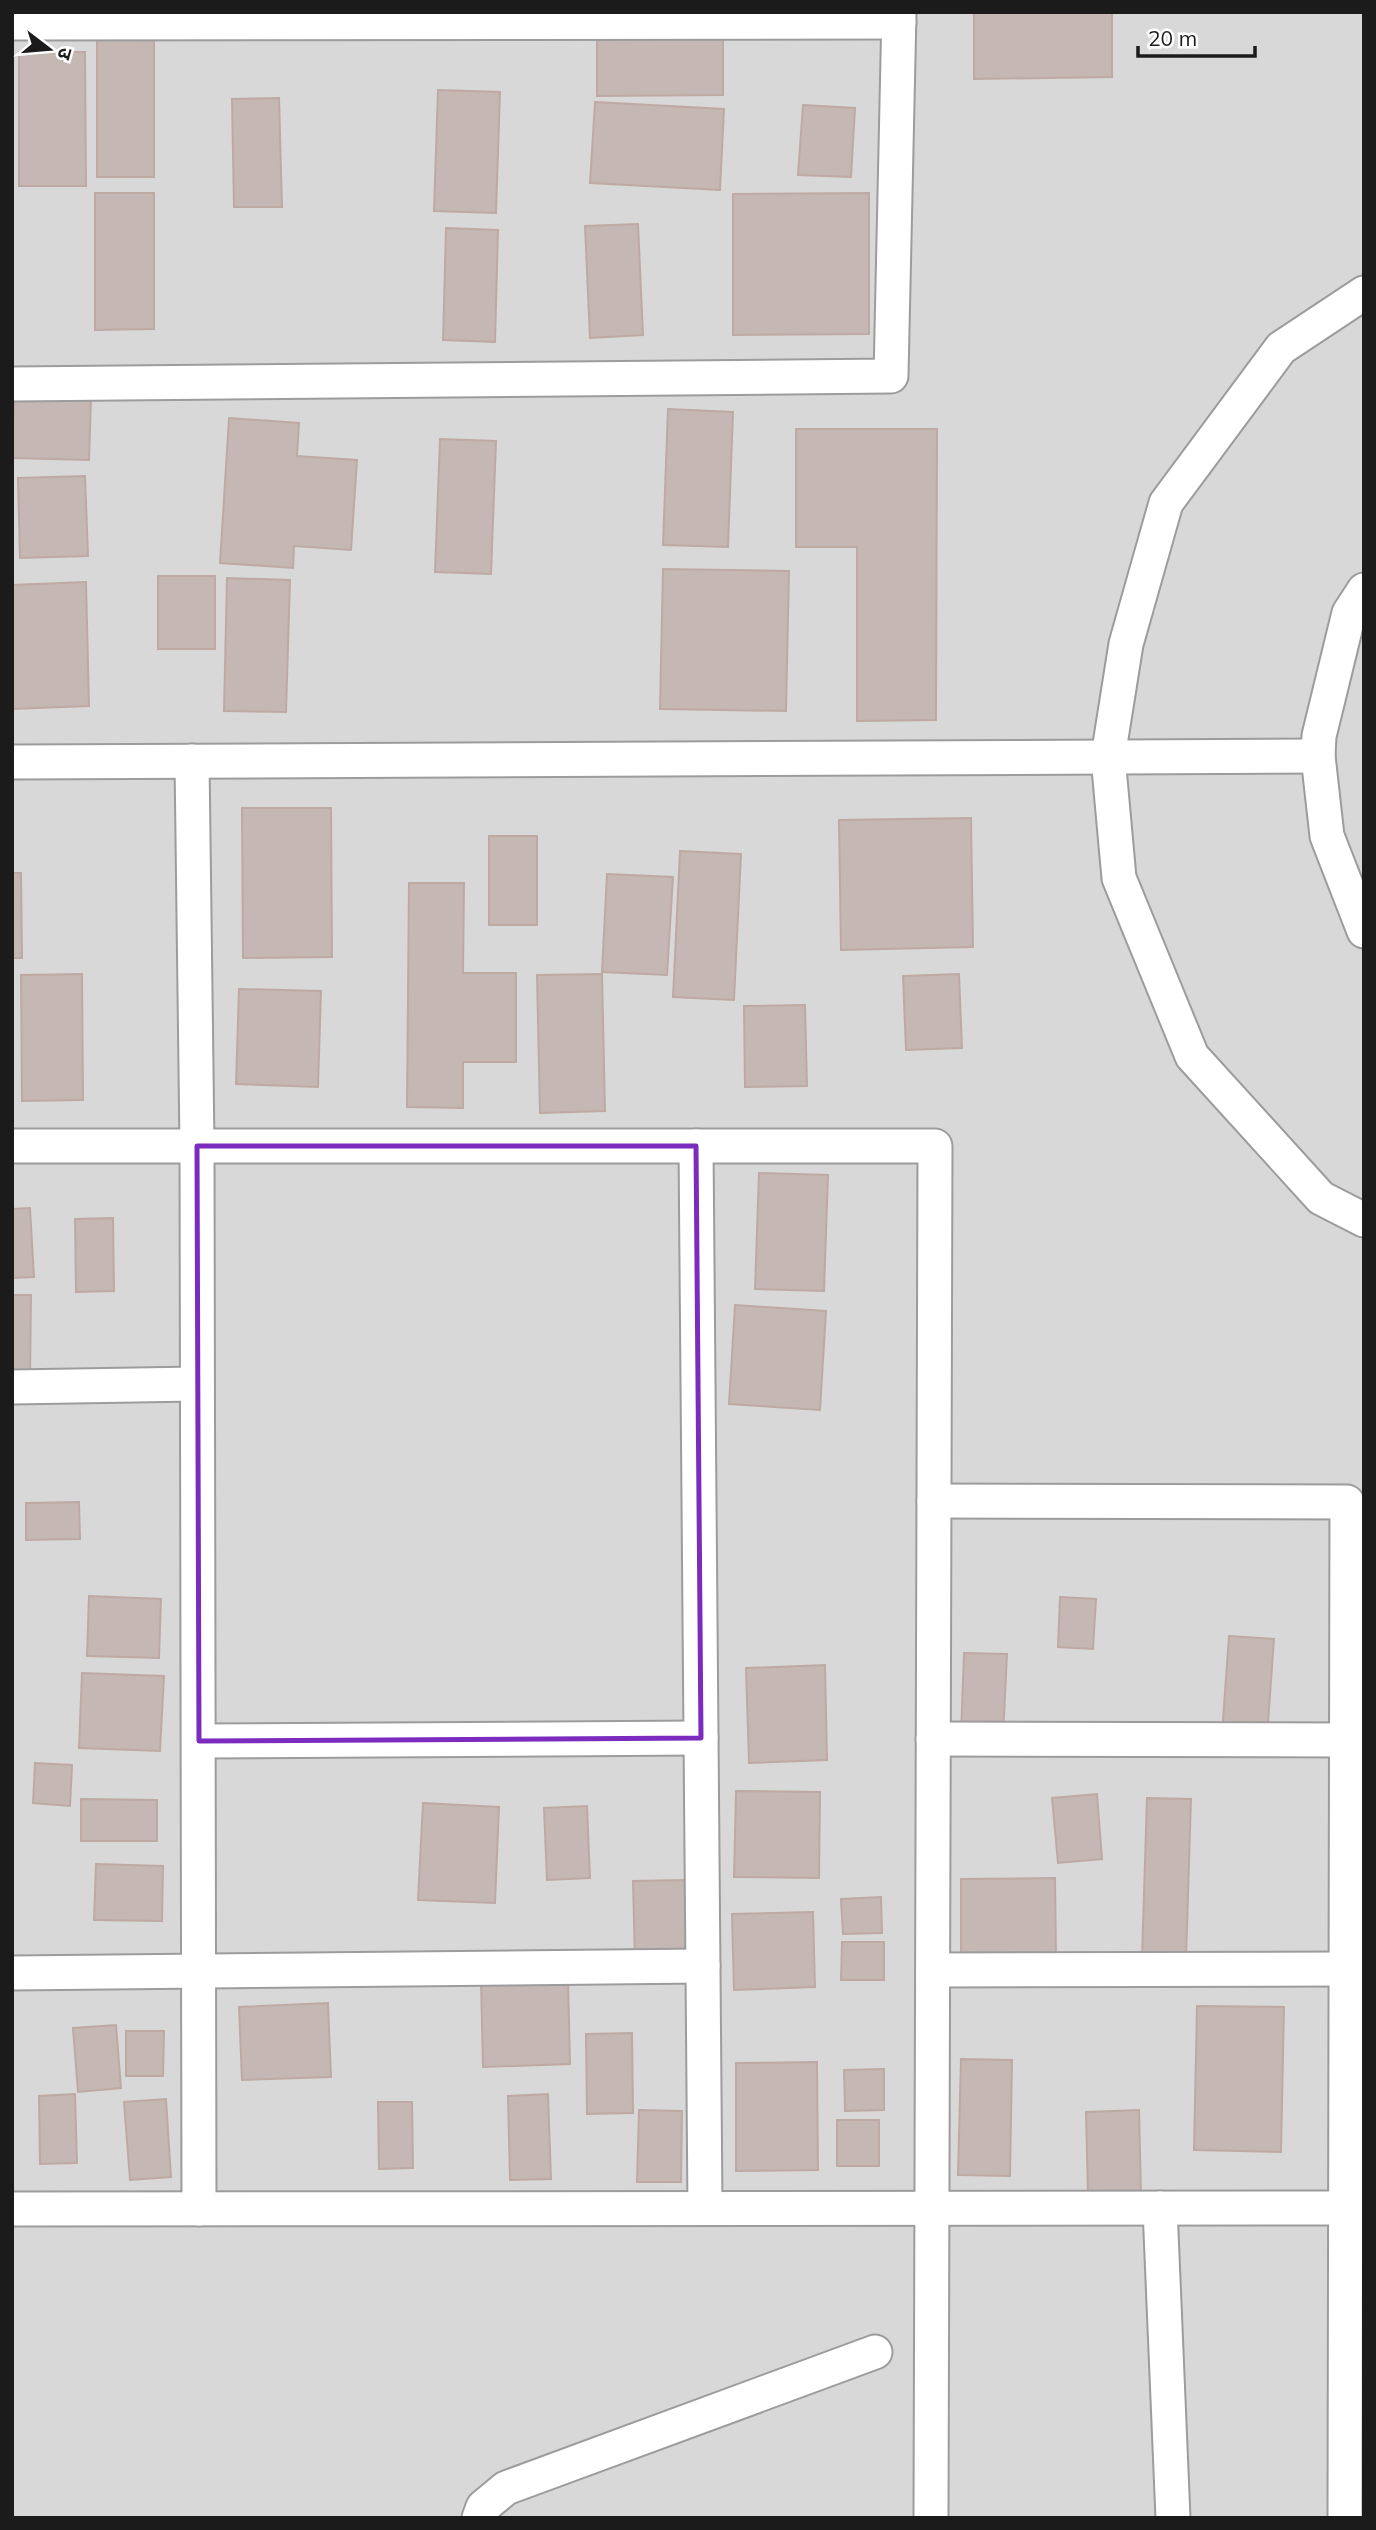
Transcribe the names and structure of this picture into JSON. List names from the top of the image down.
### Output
{
  "scale_bar": "20 m",
  "north": "right"
}
